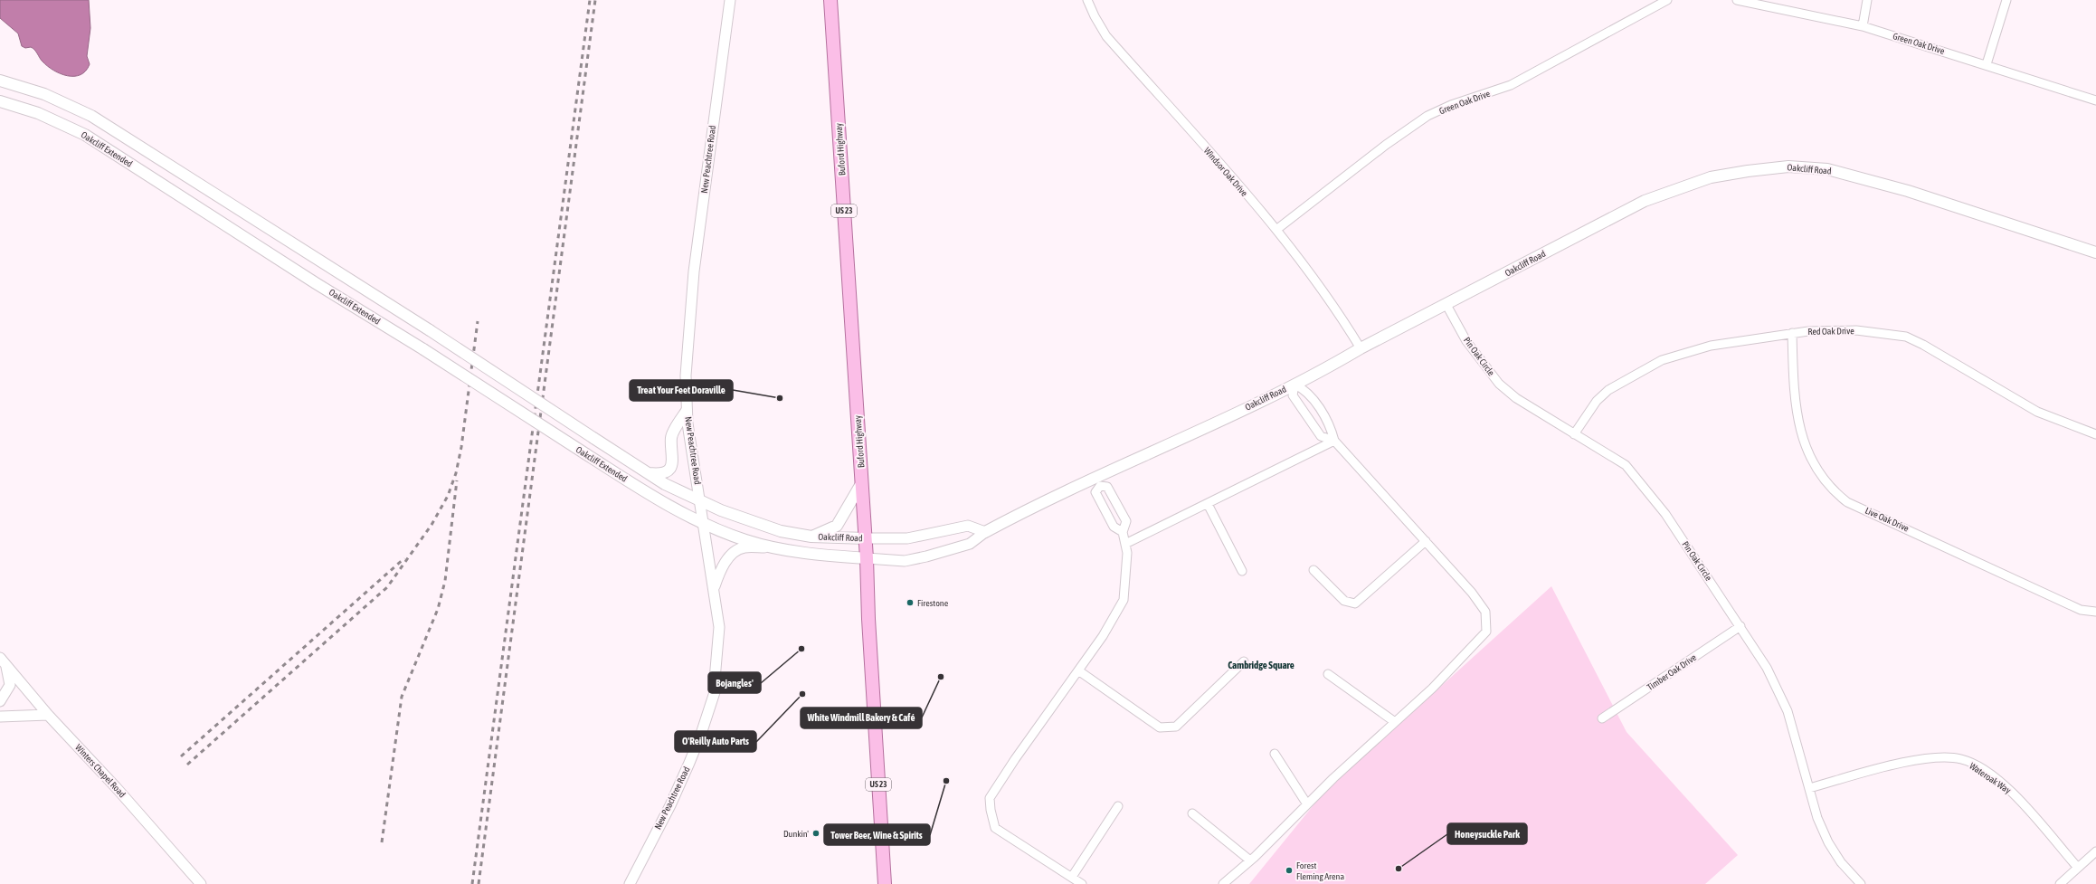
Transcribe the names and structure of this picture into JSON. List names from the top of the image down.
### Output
{
  "streets": {
    "main road": [
      "Oakcliff Extended",
      "Buford Highway",
      "Oakcliff Road",
      "US 23"
    ],
    "street": [
      "Green Oak Drive",
      "New Peachtree Road",
      "Windsor Oak Drive",
      "Red Oak Drive",
      "Pin Oak Circle",
      "Live Oak Drive",
      "Timber Oak Drive",
      "Winters Chapel Road",
      "Wateroak Way"
    ]
  },
  "crossings": [
    ["Green Oak Drive", "Windsor Oak Drive"],
    ["Oakcliff Extended", "New Peachtree Road"],
    ["Oakcliff Extended", "Oakcliff Road"],
    ["Buford Highway", "Oakcliff Road"],
    ["New Peachtree Road", "Oakcliff Road"],
    ["Oakcliff Road", "Windsor Oak Drive"],
    ["Oakcliff Road", "Pin Oak Circle"],
    ["Red Oak Drive", "Pin Oak Circle"],
    ["Red Oak Drive", "Live Oak Drive"],
    ["Pin Oak Circle", "Timber Oak Drive"],
    ["Pin Oak Circle", "Wateroak Way"]
  ],
  "districts": ["Cambridge Square"],
  "places": [
    "Treat Your Feet Doraville",
    "Firestone",
    "Bojangles'",
    "White Windmill Bakery & Café",
    "O'Reilly Auto Parts",
    "Tower Beer, Wine & Spirits",
    "Dunkin'",
    "Honeysuckle Park",
    "Forest Fleming Arena"
  ]
}
